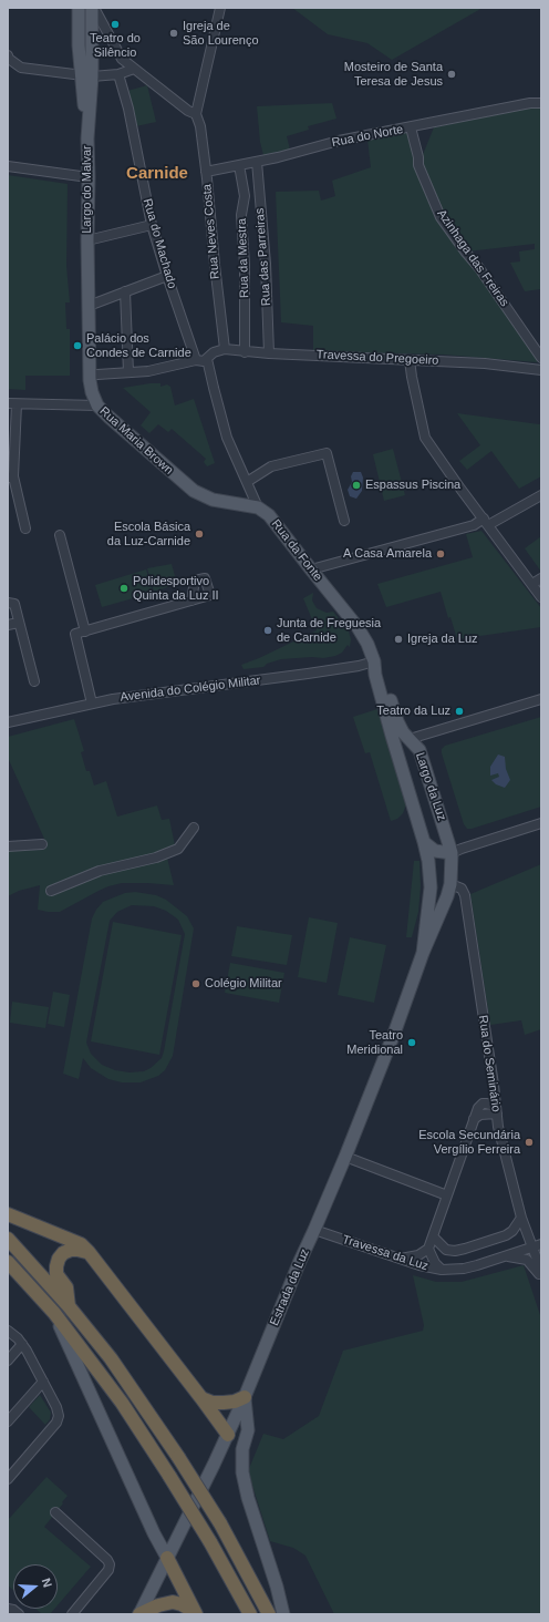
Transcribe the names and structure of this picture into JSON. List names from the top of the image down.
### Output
{
  "streets": {
    "main road": [
      "Largo do Malvar",
      "Rua Maria Brown",
      "Rua da Fonte",
      "Largo da Luz",
      "Estrada da Luz"
    ],
    "street": [
      "Rua do Norte",
      "Rua Neves Costa",
      "Rua do Machado",
      "Rua das Parreiras",
      "Rua da Mestra",
      "Azinhaga das Freiras",
      "Travessa do Pregoeiro",
      "Avenida do Colégio Militar",
      "Rua do Seminário",
      "Travessa da Luz"
    ]
  },
  "crossings": [
    ["Rua do Norte", "Rua Neves Costa"],
    ["Rua do Norte", "Rua das Parreiras"],
    ["Rua do Norte", "Rua da Mestra"],
    ["Rua do Norte", "Azinhaga das Freiras"],
    ["Largo do Malvar", "Rua Maria Brown"],
    ["Rua Neves Costa", "Travessa do Pregoeiro"],
    ["Rua do Machado", "Travessa do Pregoeiro"],
    ["Rua do Machado", "Rua da Fonte"],
    ["Rua das Parreiras", "Travessa do Pregoeiro"],
    ["Rua da Mestra", "Travessa do Pregoeiro"],
    ["Travessa do Pregoeiro", "Rua da Fonte"],
    ["Rua Maria Brown", "Rua da Fonte"],
    ["Rua da Fonte", "Avenida do Colégio Militar"],
    ["Rua da Fonte", "Largo da Luz"],
    ["Largo da Luz", "Estrada da Luz"],
    ["Rua do Seminário", "Travessa da Luz"],
    ["Rua do Seminário", "Estrada da Luz"],
    ["Travessa da Luz", "Estrada da Luz"]
  ],
  "districts": ["Carnide"],
  "places": [
    "Teatro do Silêncio",
    "Igreja de São Lourenço",
    "Mosteiro de Santa Teresa de Jesus",
    "Palácio dos Condes de Carnide",
    "Espassus Piscina",
    "Escola Básica da Luz-Carnide",
    "A Casa Amarela",
    "Polidesportivo Quinta da Luz II",
    "Junta de Freguesia de Carnide",
    "Igreja da Luz",
    "Teatro da Luz",
    "Colégio Militar",
    "Teatro Meridional",
    "Escola Secundária Vergílio Ferreira"
  ],
  "north": "right"
}
